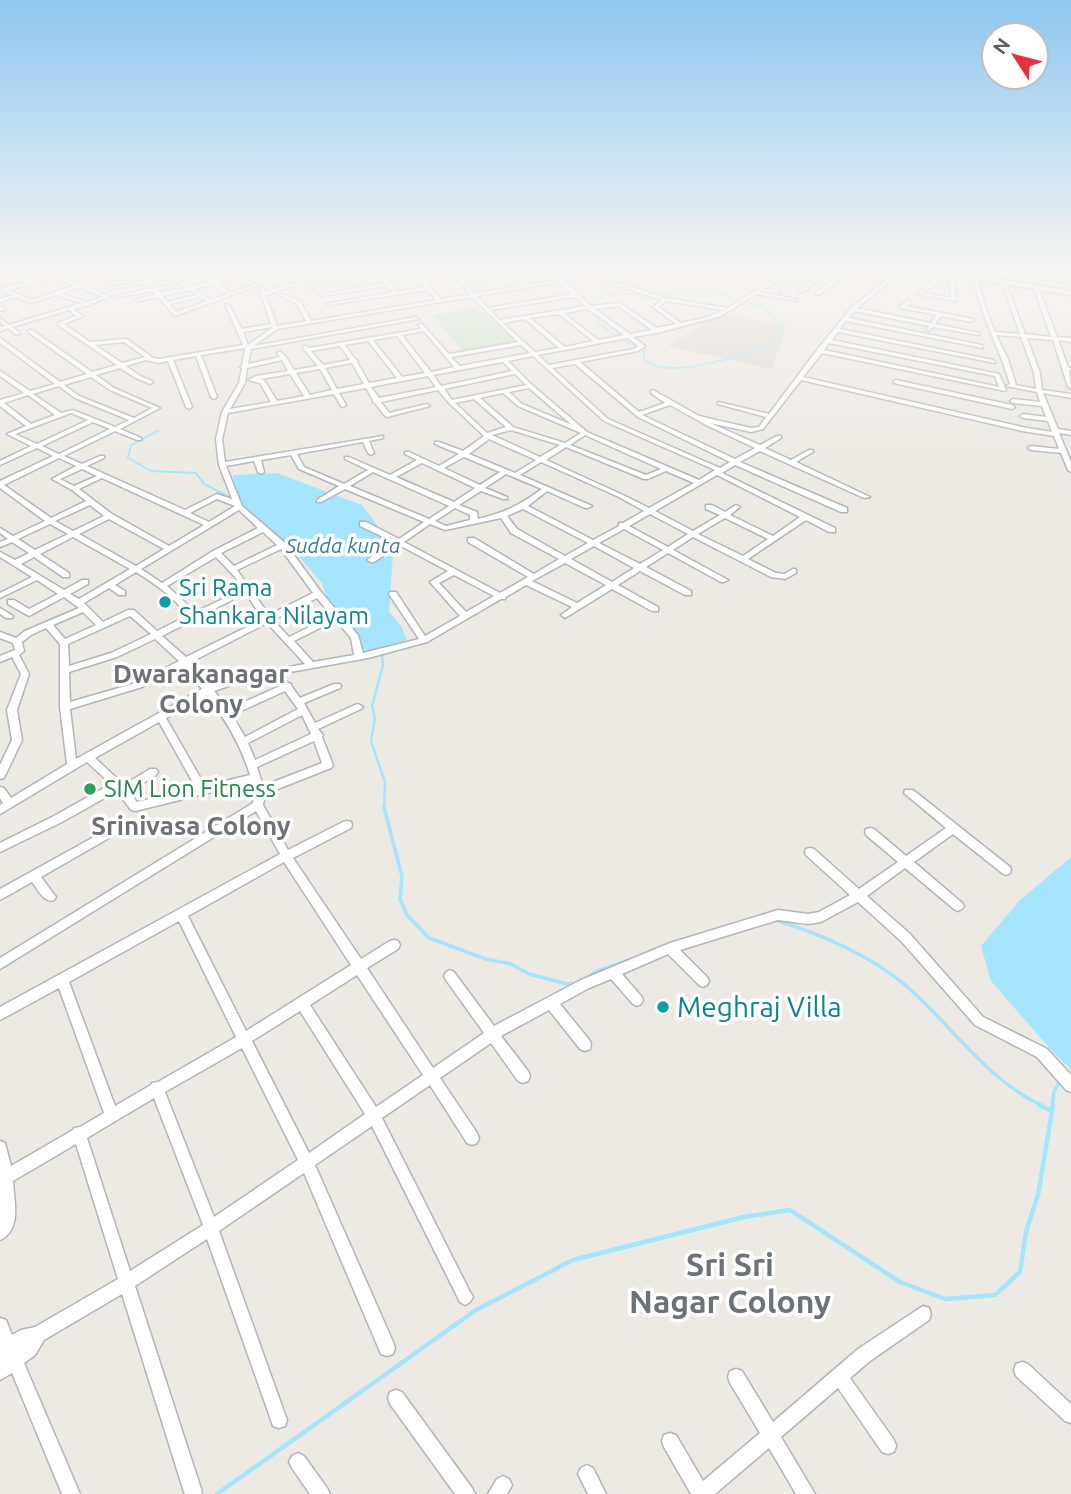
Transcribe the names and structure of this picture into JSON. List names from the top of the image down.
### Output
{
  "districts": ["Dwarakanagar Colony", "Srinivasa Colony", "Sri Sri Nagar Colony"],
  "water": ["Sudda kunta"],
  "places": ["Sri Rama Shankara Nilayam", "SIM Lion Fitness", "Meghraj Villa"],
  "north": "top left"
}
